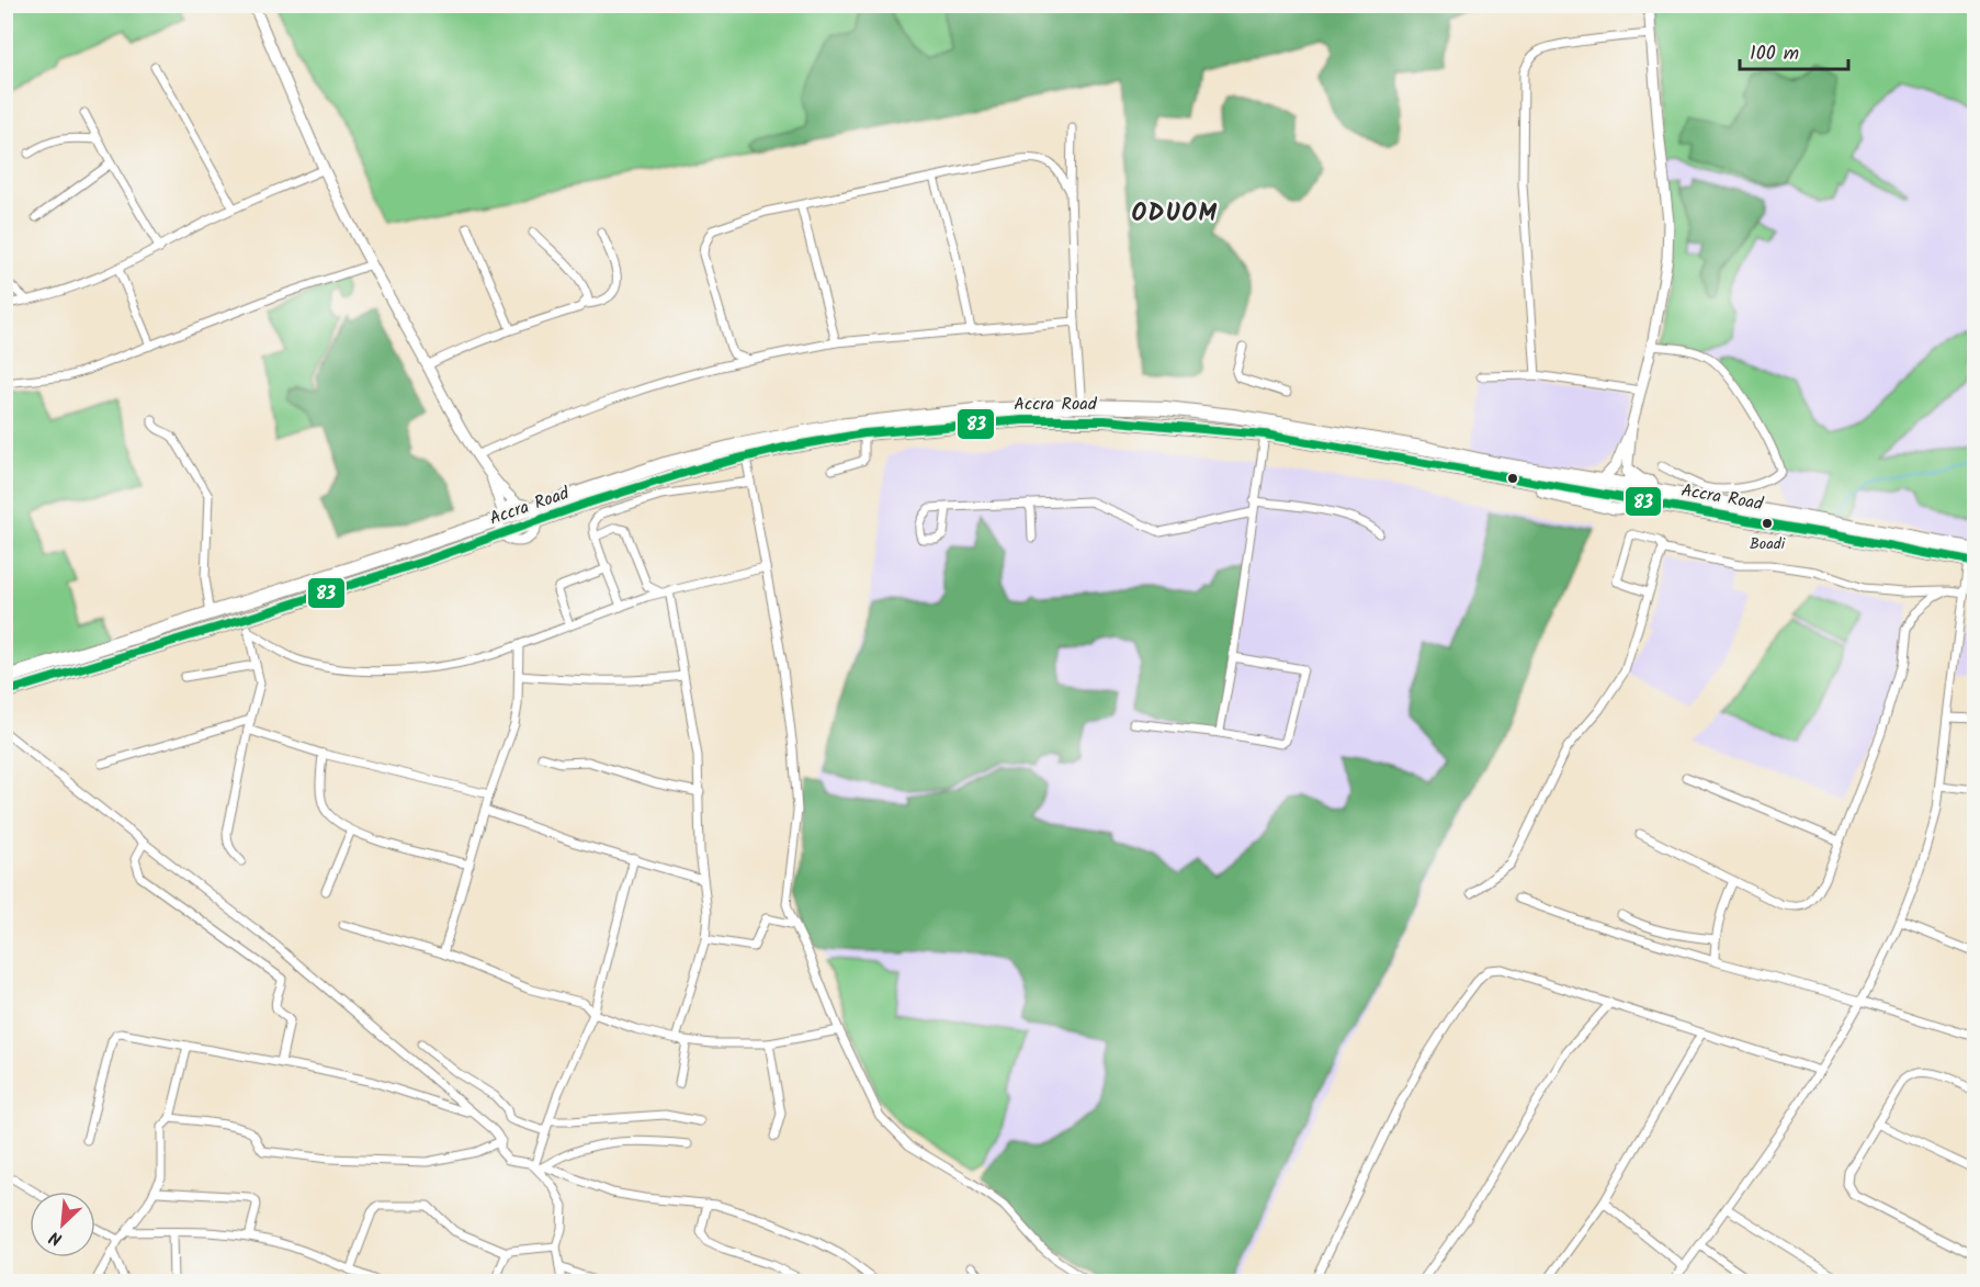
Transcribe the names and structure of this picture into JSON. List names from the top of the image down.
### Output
{
  "streets": {
    "highway": ["Accra Road"]
  },
  "districts": ["ODUOM"],
  "places": ["Boadi"],
  "lines": ["transit line 83"],
  "scale_bar": "100 m",
  "north": "bottom left"
}
